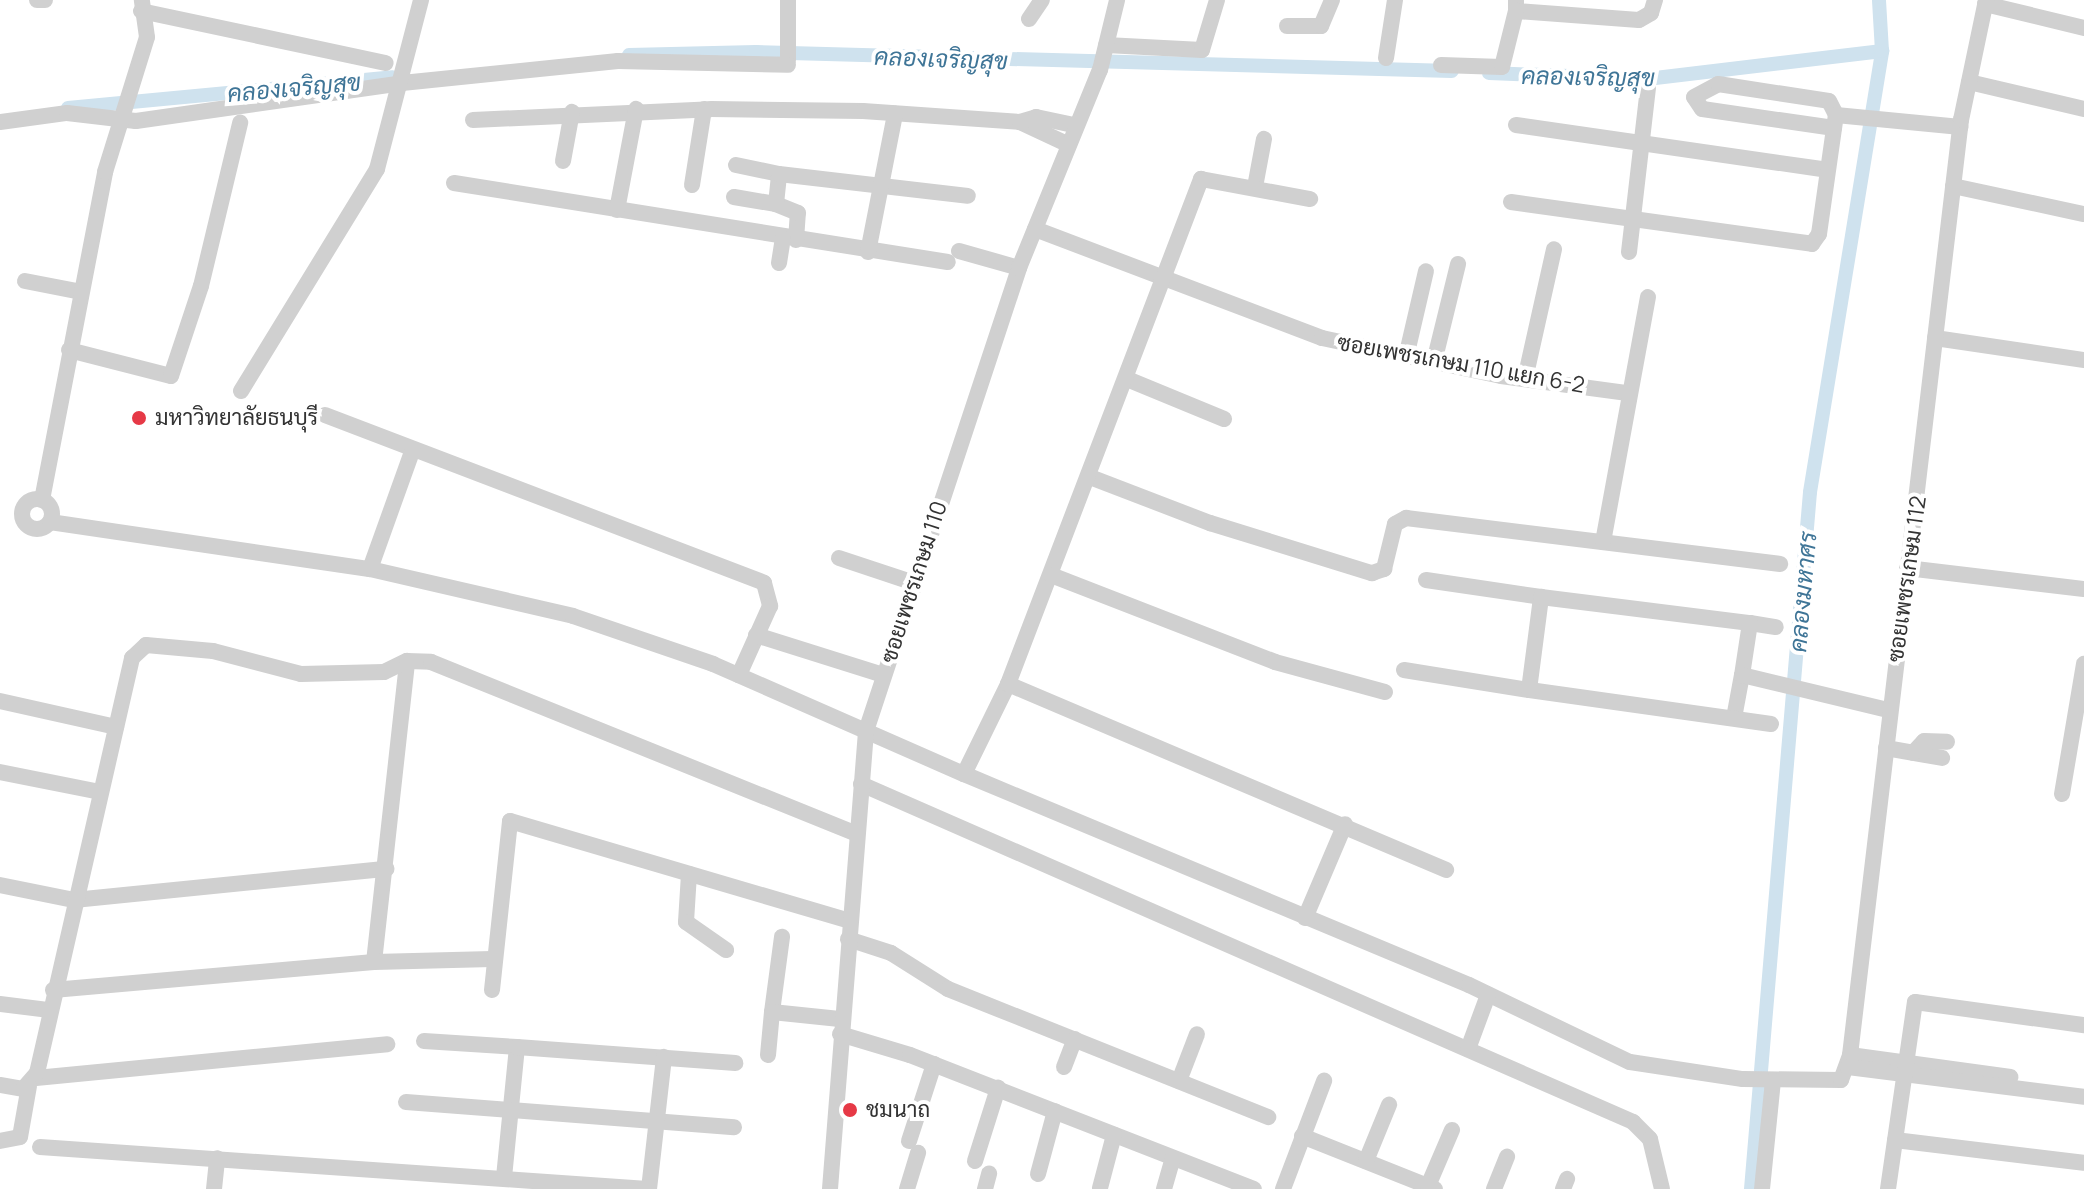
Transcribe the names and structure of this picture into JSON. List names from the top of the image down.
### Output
{
  "streets": {
    "street": ["ซอยเพชรเกษม 110 แยก 6-2", "ซอยเพชรเกษม 112", "ซอยเพชรเกษม 110"]
  },
  "crossings": [
    ["ซอยเพชรเกษม 110 แยก 6-2", "ซอยเพชรเกษม 110"]
  ],
  "water": ["คลองเจริญสุข", "คลองมหาศร"],
  "places": ["มหาวิทยาลัยธนบุรี", "ชมนาถ"]
}
